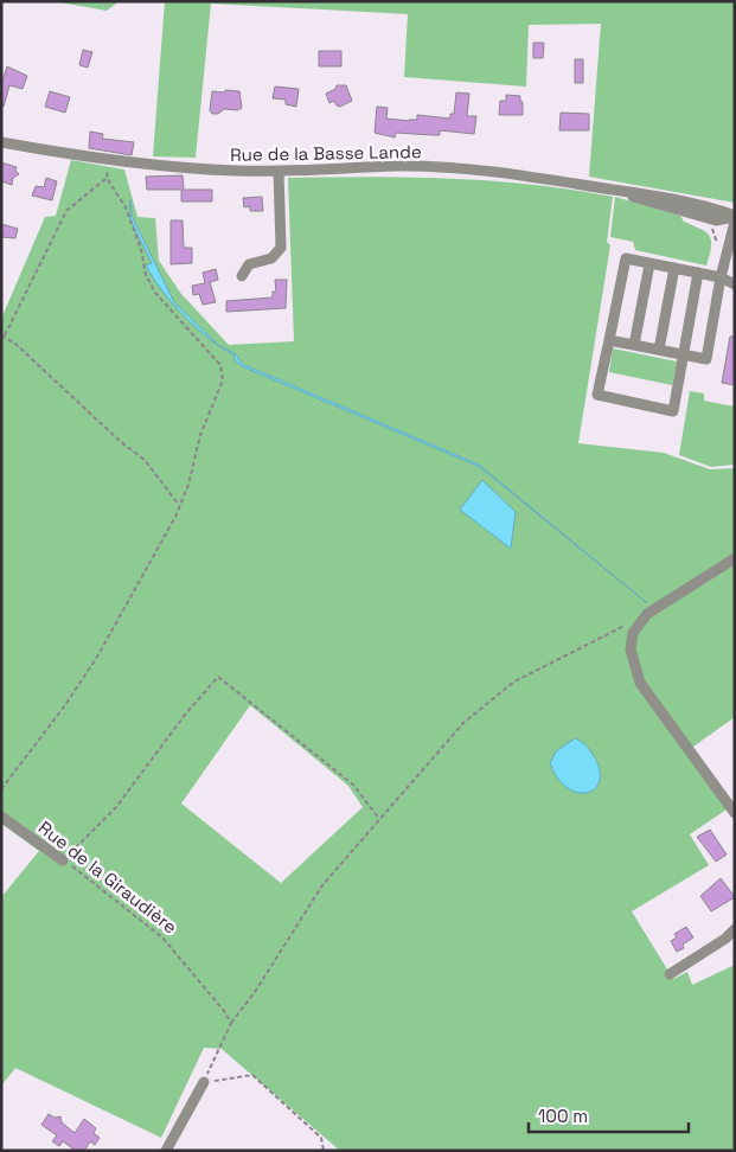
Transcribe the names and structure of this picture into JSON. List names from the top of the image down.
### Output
{
  "streets": {
    "street": ["Rue de la Basse Lande", "Rue de la Giraudière"]
  },
  "scale_bar": "100 m"
}
